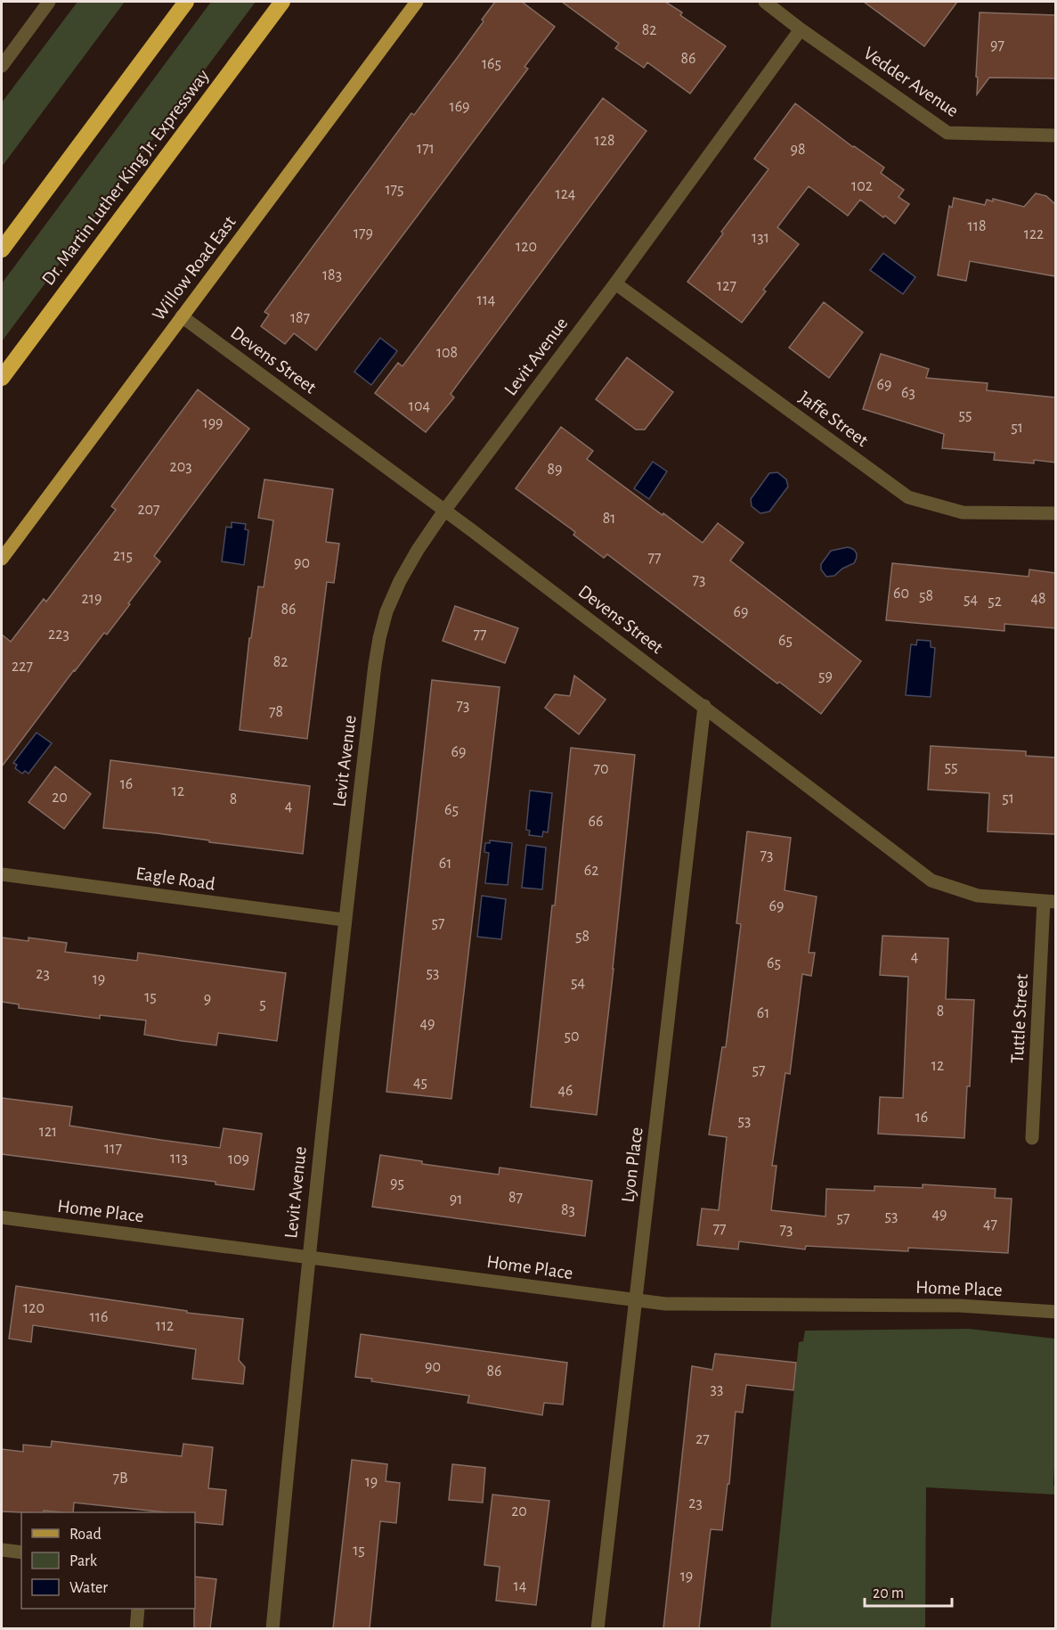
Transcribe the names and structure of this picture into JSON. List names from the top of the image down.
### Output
{
  "streets": {
    "highway": ["Dr. Martin Luther King Jr. Expressway"],
    "main road": ["Willow Road East"],
    "street": [
      "Vedder Avenue",
      "Levit Avenue",
      "Devens Street",
      "Jaffe Street",
      "Eagle Road",
      "Tuttle Street",
      "Lyon Place",
      "Home Place"
    ]
  },
  "crossings": [
    ["Vedder Avenue", "Levit Avenue"],
    ["Willow Road East", "Devens Street"],
    ["Levit Avenue", "Devens Street"],
    ["Levit Avenue", "Jaffe Street"],
    ["Levit Avenue", "Eagle Road"],
    ["Levit Avenue", "Home Place"],
    ["Devens Street", "Tuttle Street"],
    ["Devens Street", "Lyon Place"],
    ["Lyon Place", "Home Place"]
  ],
  "house_numbers": [
    "82",
    "97",
    "86",
    "165",
    "169",
    "128",
    "171",
    "98",
    "102",
    "175",
    "124",
    "118",
    "179",
    "122",
    "131",
    "120",
    "183",
    "127",
    "114",
    "187",
    "108",
    "69",
    "63",
    "104",
    "55",
    "199",
    "51",
    "203",
    "89",
    "207",
    "81",
    "215",
    "77",
    "90",
    "73",
    "60",
    "58",
    "219",
    "48",
    "54",
    "52",
    "86",
    "69",
    "223",
    "77",
    "65",
    "82",
    "227",
    "59",
    "73",
    "78",
    "69",
    "55",
    "70",
    "16",
    "12",
    "20",
    "51",
    "8",
    "4",
    "65",
    "66",
    "73",
    "61",
    "62",
    "69",
    "57",
    "58",
    "4",
    "65",
    "53",
    "23",
    "19",
    "54",
    "15",
    "9",
    "5",
    "8",
    "61",
    "49",
    "50",
    "12",
    "57",
    "45",
    "46",
    "16",
    "53",
    "121",
    "117",
    "113",
    "109",
    "95",
    "87",
    "91",
    "83",
    "49",
    "53",
    "57",
    "47",
    "77",
    "73",
    "120",
    "116",
    "112",
    "90",
    "86",
    "33",
    "27",
    "7B",
    "19",
    "23",
    "20",
    "15",
    "19",
    "14"
  ],
  "legend": ["Road", "Park", "Water"],
  "scale_bar": "20 m"
}
